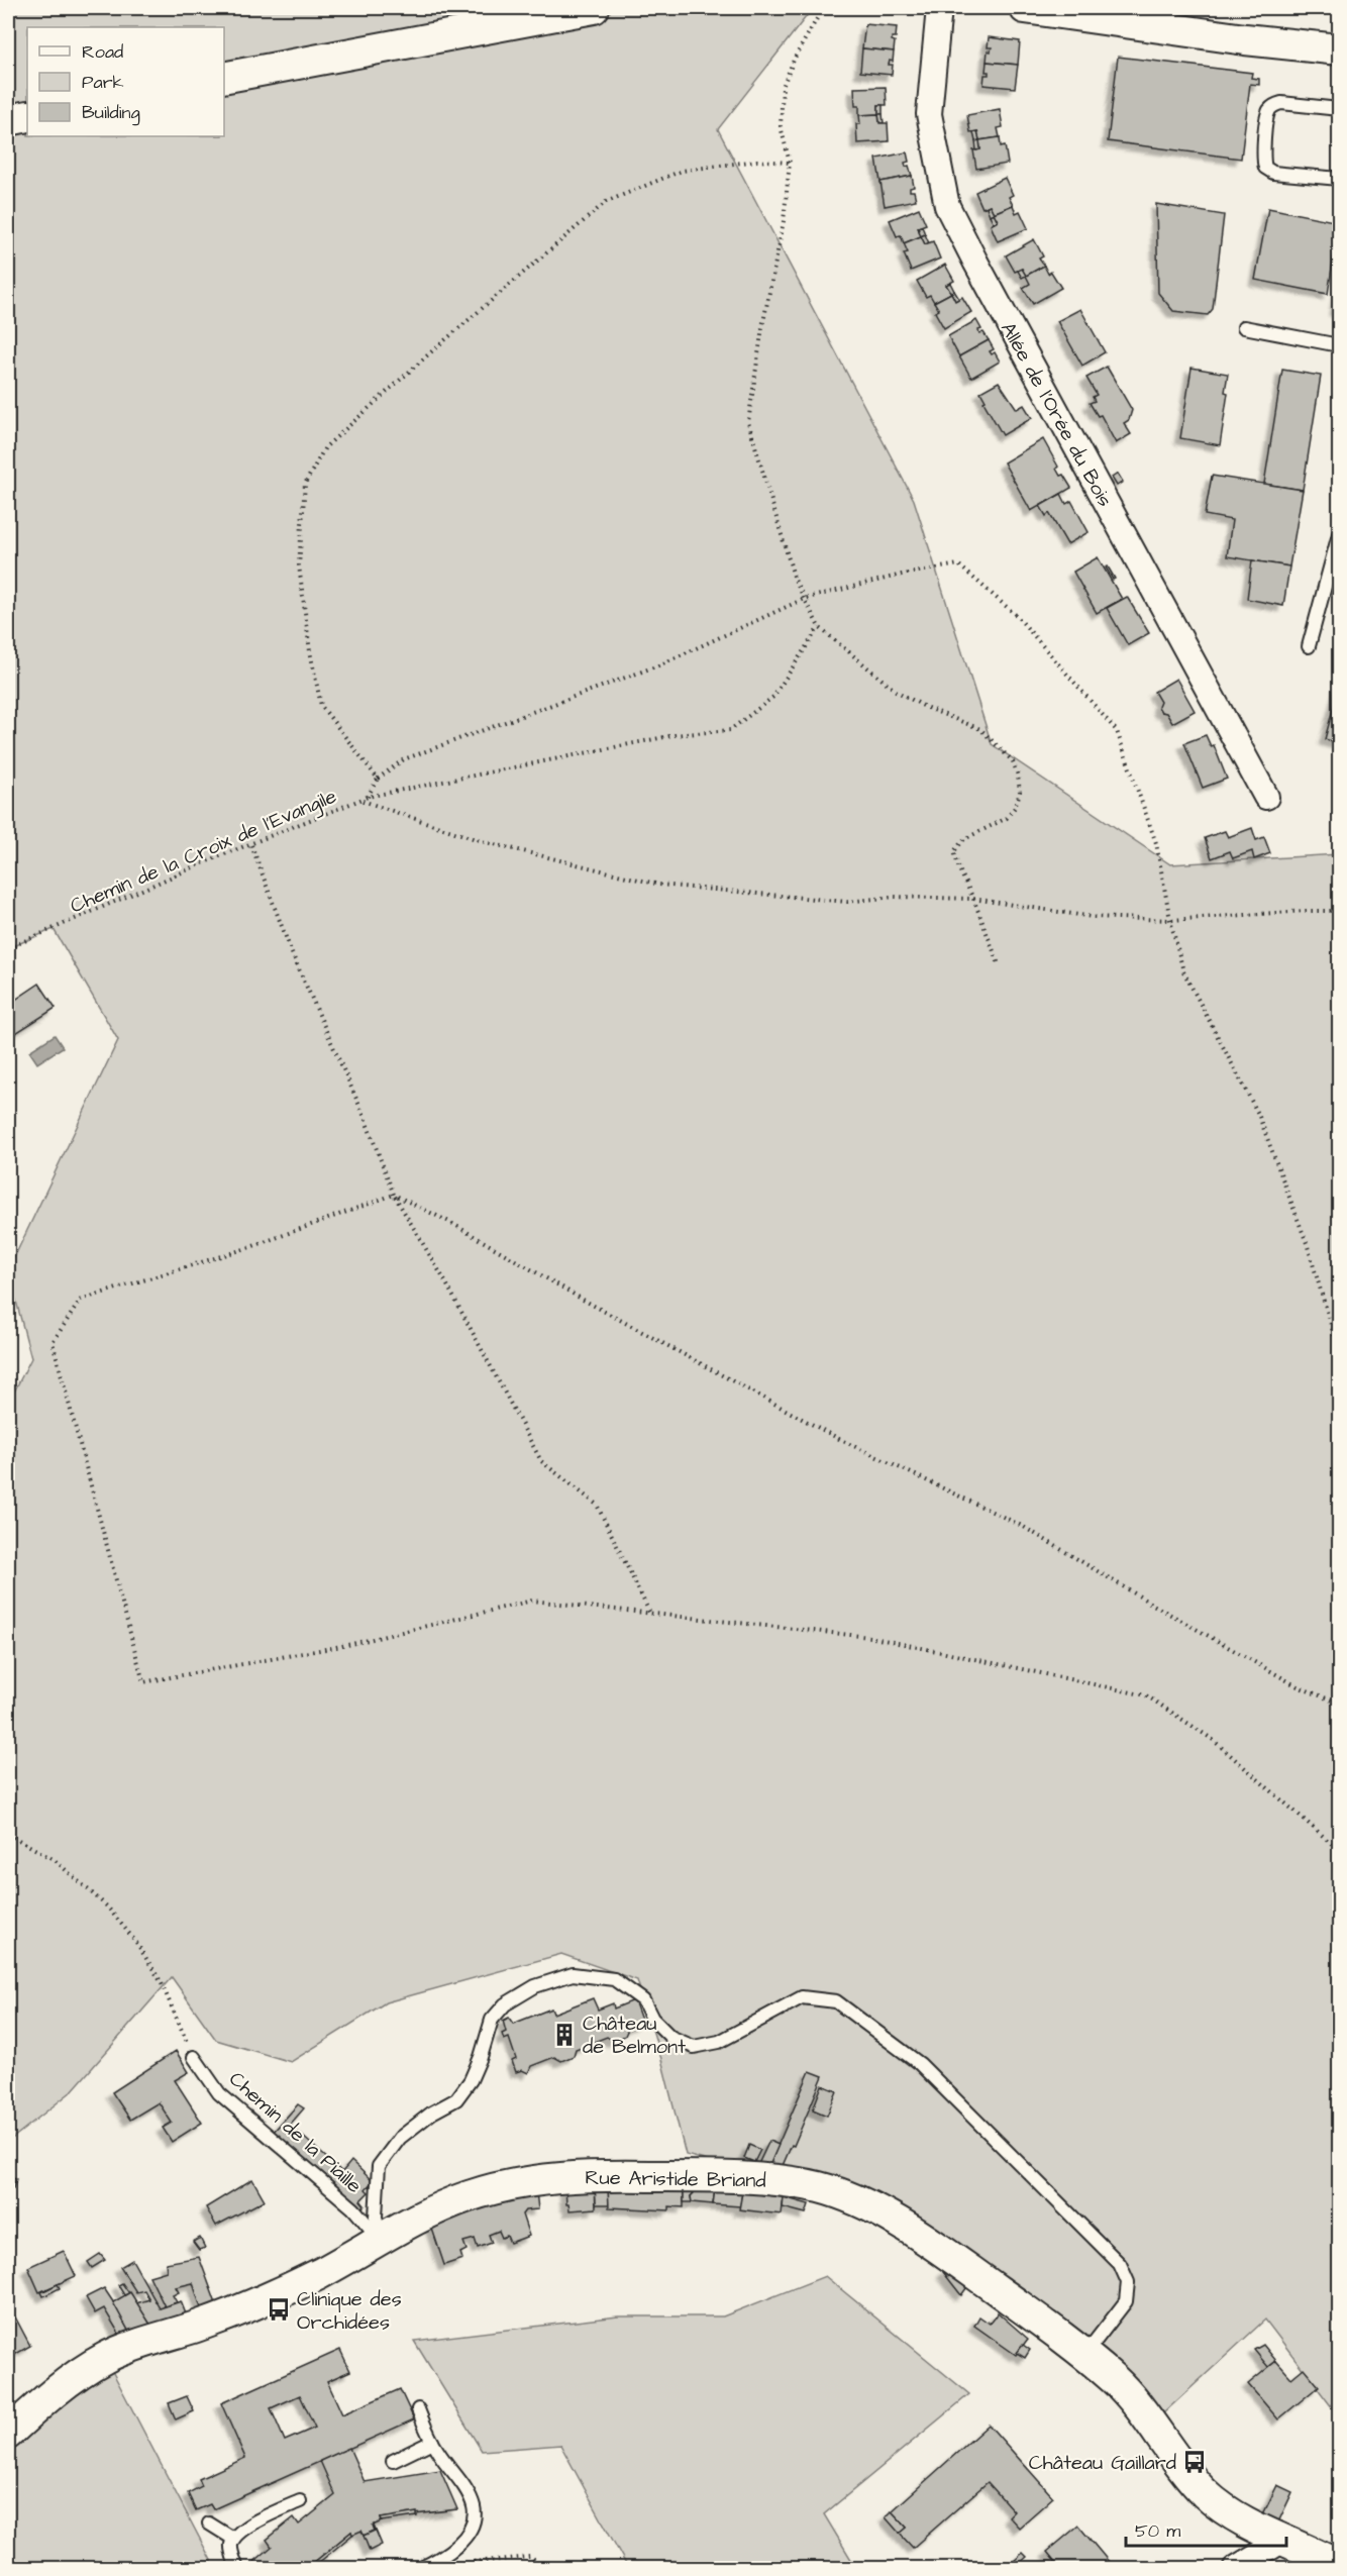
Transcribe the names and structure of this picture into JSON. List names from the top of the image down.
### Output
{
  "streets": {
    "street": ["Allée de l'Orée du Bois", "Rue Aristide Briand"],
    "lane": ["Chemin de la Piaille"],
    "path": ["Chemin de la Croix de l'Evangile"]
  },
  "crossings": [
    ["Chemin de la Piaille", "Rue Aristide Briand"]
  ],
  "places": {
    "building": ["Château de Belmont"],
    "bus stop": ["Clinique des Orchidées", "Château Gaillard"]
  },
  "legend": ["Road", "Park", "Building"],
  "scale_bar": "50 m"
}
